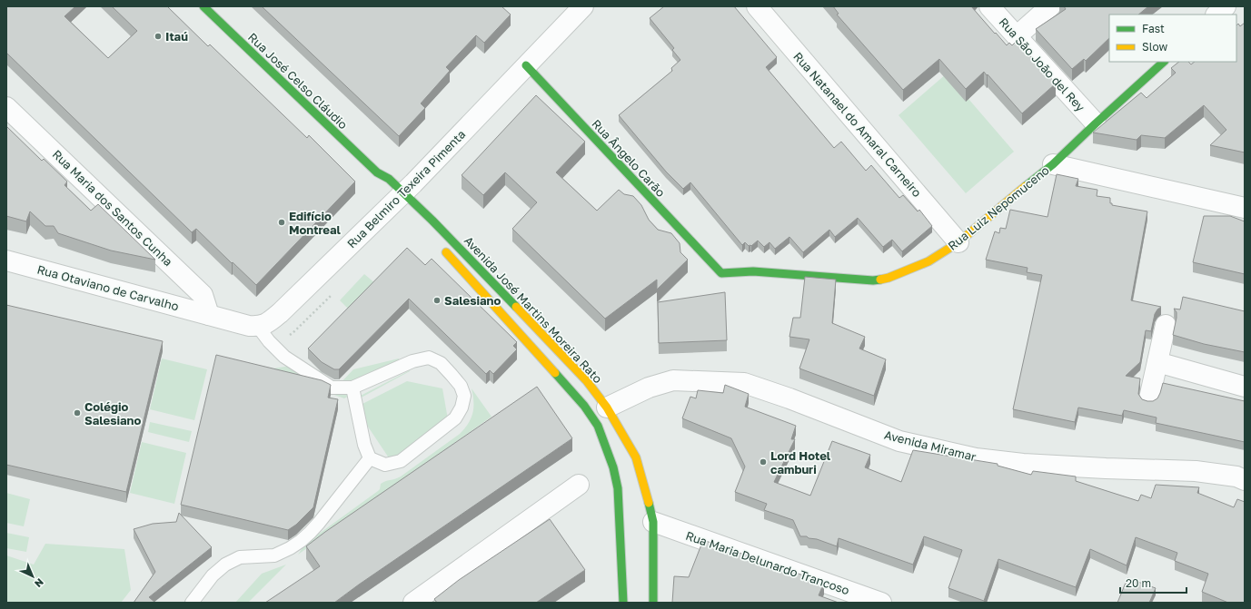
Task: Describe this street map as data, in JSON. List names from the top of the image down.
{
  "streets": {
    "street": [
      "Rua São João del Rey",
      "Rua José Celso Cláudio",
      "Rua Natanael do Amaral Carneiro",
      "Rua Ângelo Carão",
      "Rua Belmiro Texeira Pimenta",
      "Rua Maria dos Santos Cunha",
      "Rua Luiz Nepomuceno",
      "Rua Otaviano de Carvalho",
      "Avenida José Martins Moreira Rato",
      "Avenida Miramar",
      "Rua Maria Delunardo Trancoso"
    ]
  },
  "crossings": [
    ["Rua São João del Rey", "Rua Luiz Nepomuceno"],
    ["Rua José Celso Cláudio", "Rua Belmiro Texeira Pimenta"],
    ["Rua José Celso Cláudio", "Avenida José Martins Moreira Rato"],
    ["Rua Natanael do Amaral Carneiro", "Rua Luiz Nepomuceno"],
    ["Rua Ângelo Carão", "Rua Belmiro Texeira Pimenta"],
    ["Rua Ângelo Carão", "Rua Luiz Nepomuceno"],
    ["Rua Belmiro Texeira Pimenta", "Avenida José Martins Moreira Rato"],
    ["Rua Maria dos Santos Cunha", "Rua Otaviano de Carvalho"],
    ["Avenida José Martins Moreira Rato", "Avenida Miramar"],
    ["Avenida José Martins Moreira Rato", "Rua Maria Delunardo Trancoso"]
  ],
  "places": [
    "Itaú",
    "Edifício Montreal",
    "Salesiano",
    "Colégio Salesiano",
    "Lord Hotel camburi"
  ],
  "legend": ["Fast", "Slow"],
  "scale_bar": "20 m",
  "north": "bottom right"
}
